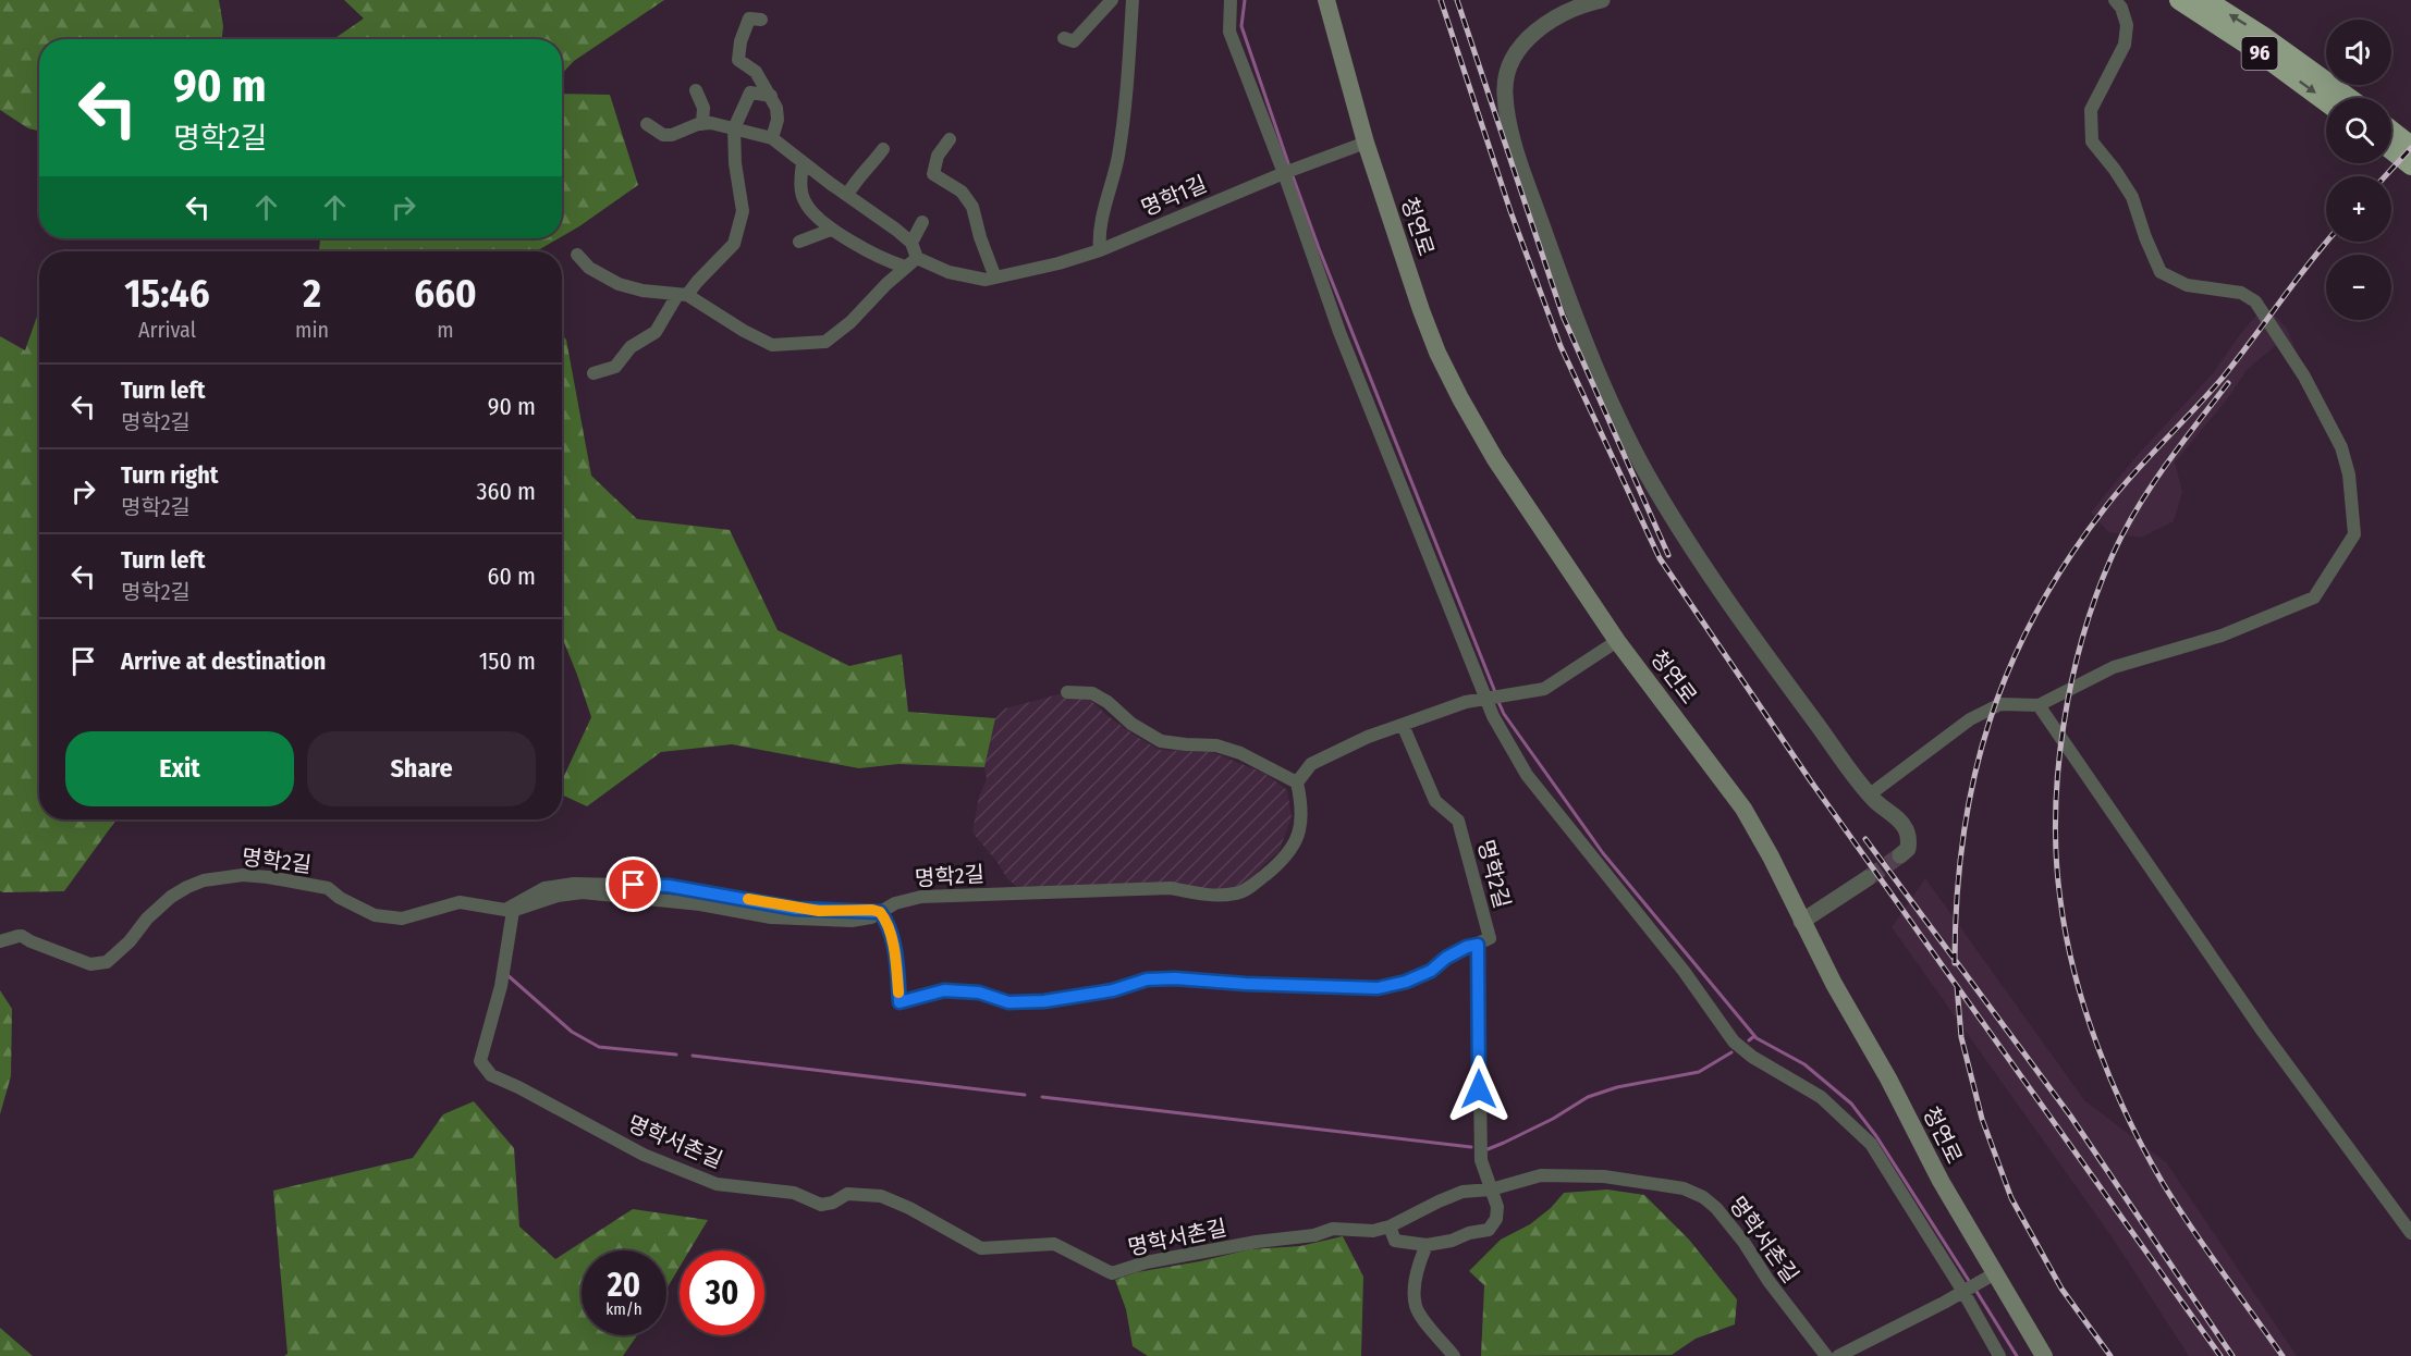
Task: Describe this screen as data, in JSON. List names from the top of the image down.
{
  "streets": {
    "highway": ["96"],
    "main road": ["청연로"],
    "street": ["명학1길", "명학2길", "명학서촌길"]
  },
  "crossings": [
    ["명학1길", "청연로"],
    ["명학2길", "명학서촌길"]
  ],
  "page": {
    "map_buttons": ["+", "−"],
    "turn": ["90 m", "명학2길"],
    "eta": [
      "15:46",
      "Arrival",
      "2",
      "min",
      "660",
      "m"
    ],
    "list": [
      {
        "name": "Turn left",
        "note": "명학2길",
        "value": "90 m"
      },
      {
        "name": "Turn right",
        "note": "명학2길",
        "value": "360 m"
      },
      {
        "name": "Turn left",
        "note": "명학2길",
        "value": "60 m"
      },
      {
        "name": "Arrive at destination",
        "value": "150 m"
      }
    ],
    "buttons": ["Exit", "Share"],
    "speed": "20 km/h",
    "limit": "30"
  }
}
